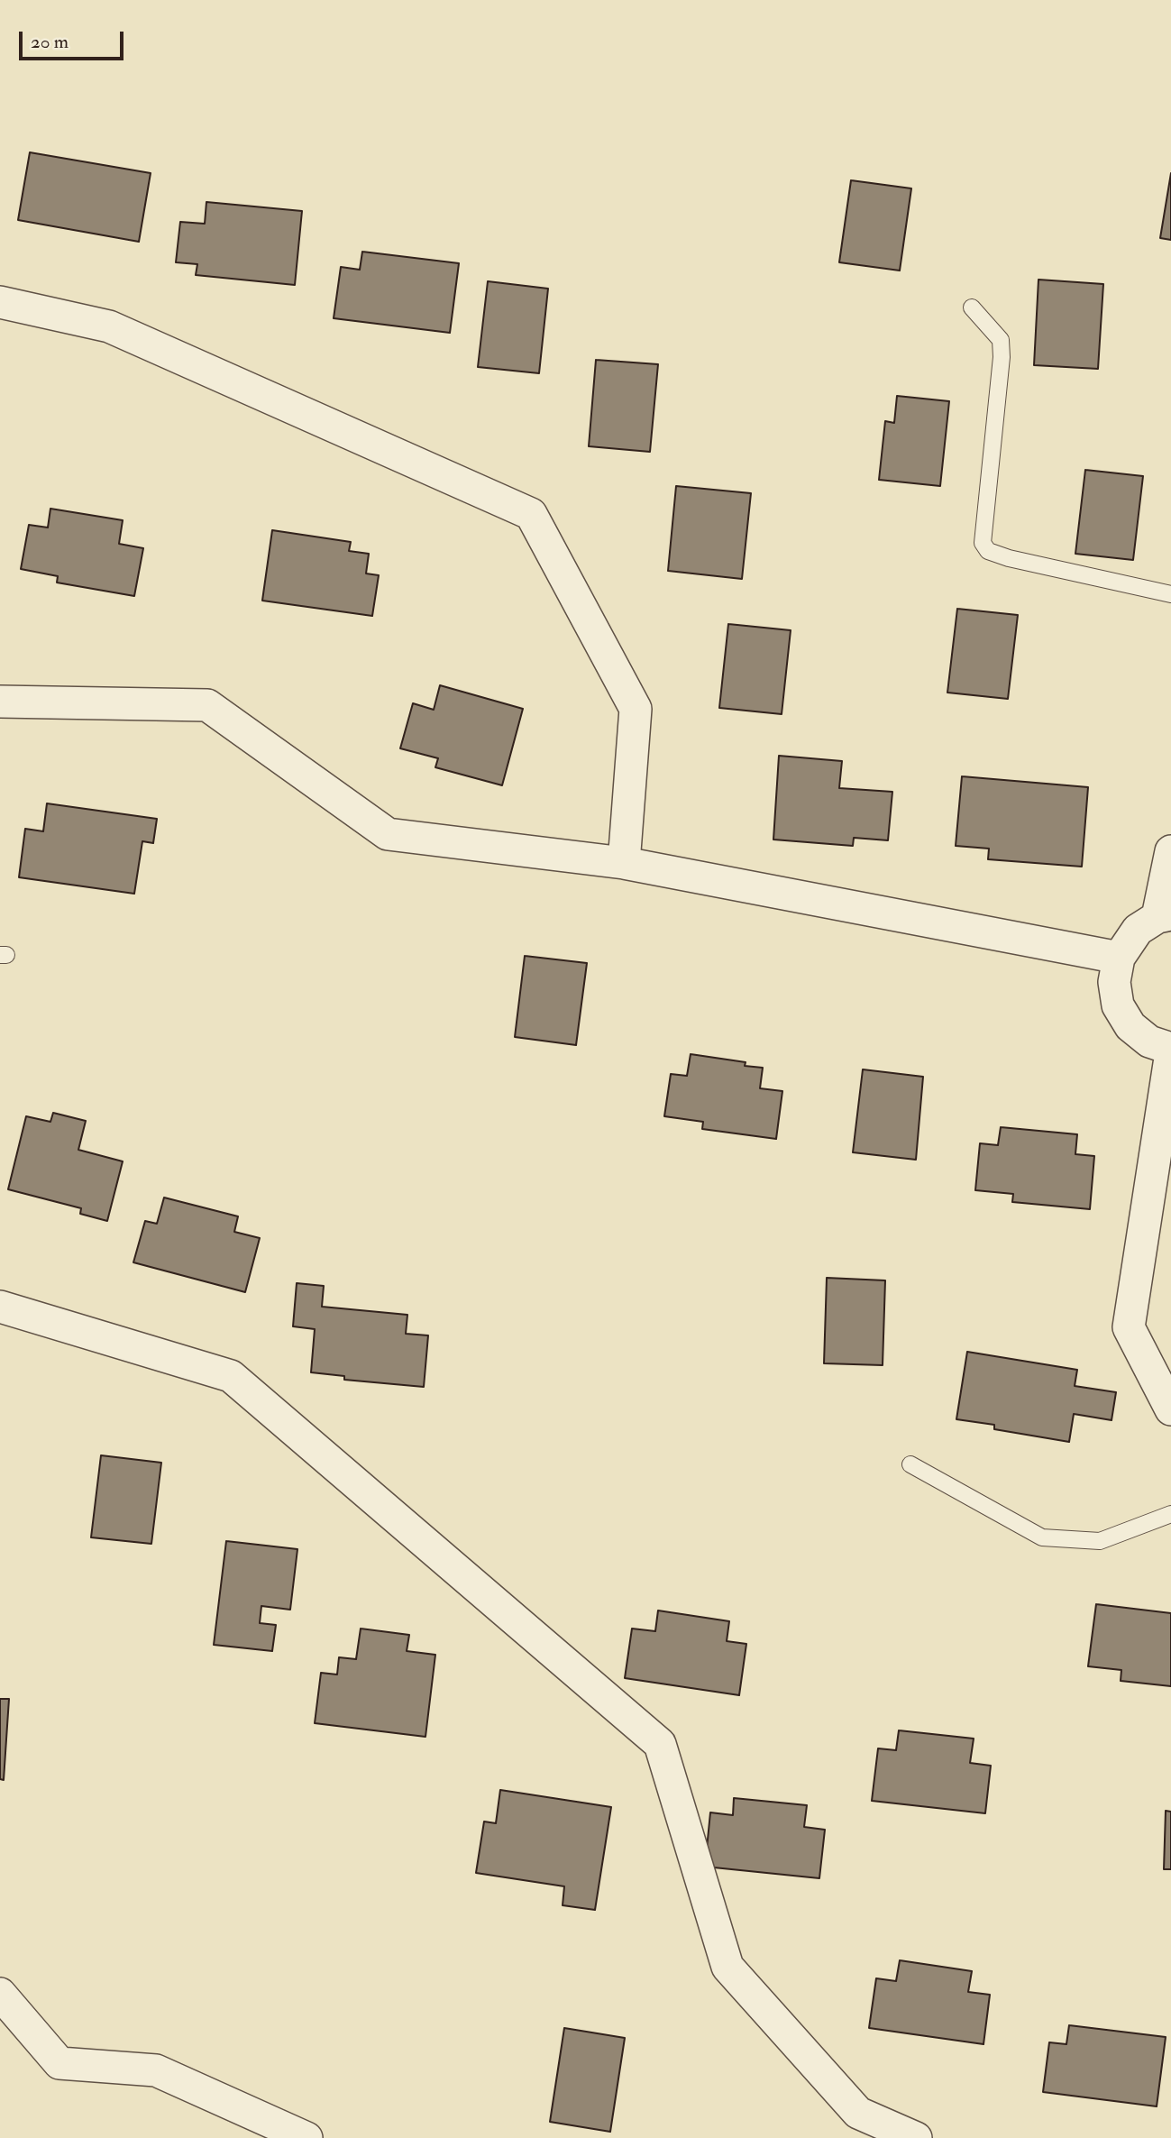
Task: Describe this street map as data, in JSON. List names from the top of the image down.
{
  "scale_bar": "20 m"
}
